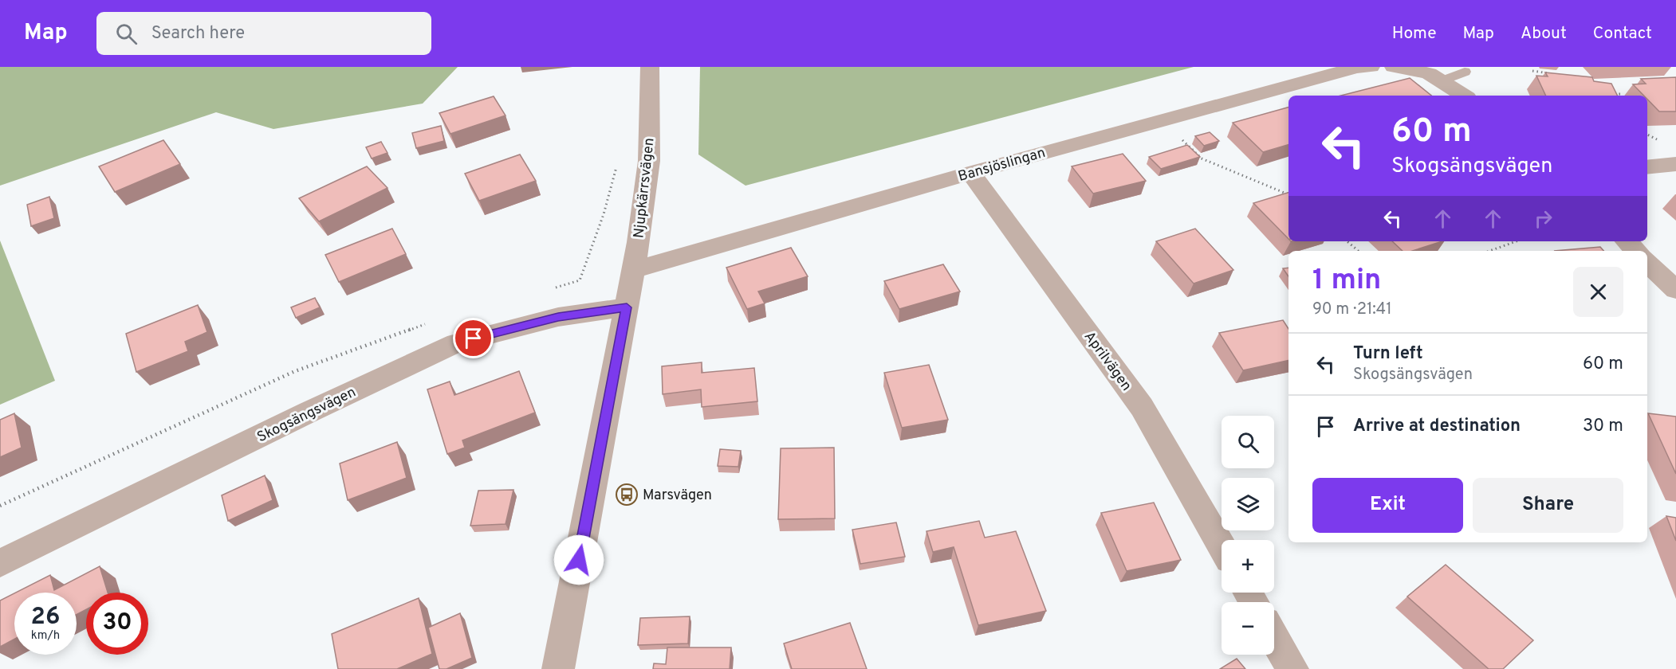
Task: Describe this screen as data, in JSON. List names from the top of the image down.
{
  "streets": {
    "street": [
      "Bansjöslingan",
      "Njupkärrsvägen",
      "Aprilvägen",
      "Skogsängsvägen"
    ]
  },
  "crossings": [
    ["Bansjöslingan", "Njupkärrsvägen"],
    ["Bansjöslingan", "Aprilvägen"],
    ["Njupkärrsvägen", "Skogsängsvägen"]
  ],
  "places": {
    "bus stop": ["Marsvägen"]
  },
  "page": {
    "header": "Map",
    "search": "Search here",
    "nav": [
      "Home",
      "Map",
      "About",
      "Contact"
    ],
    "turn": ["60 m", "Skogsängsvägen"],
    "heading": ["1 min", "90 m · 21:41"],
    "list": [
      {
        "name": "Turn left",
        "note": "Skogsängsvägen",
        "value": "60 m"
      },
      {
        "name": "Arrive at destination",
        "value": "30 m"
      }
    ],
    "map_buttons": ["+", "−"],
    "buttons": ["Exit", "Share"],
    "speed": "26 km/h",
    "limit": "30"
  }
}
